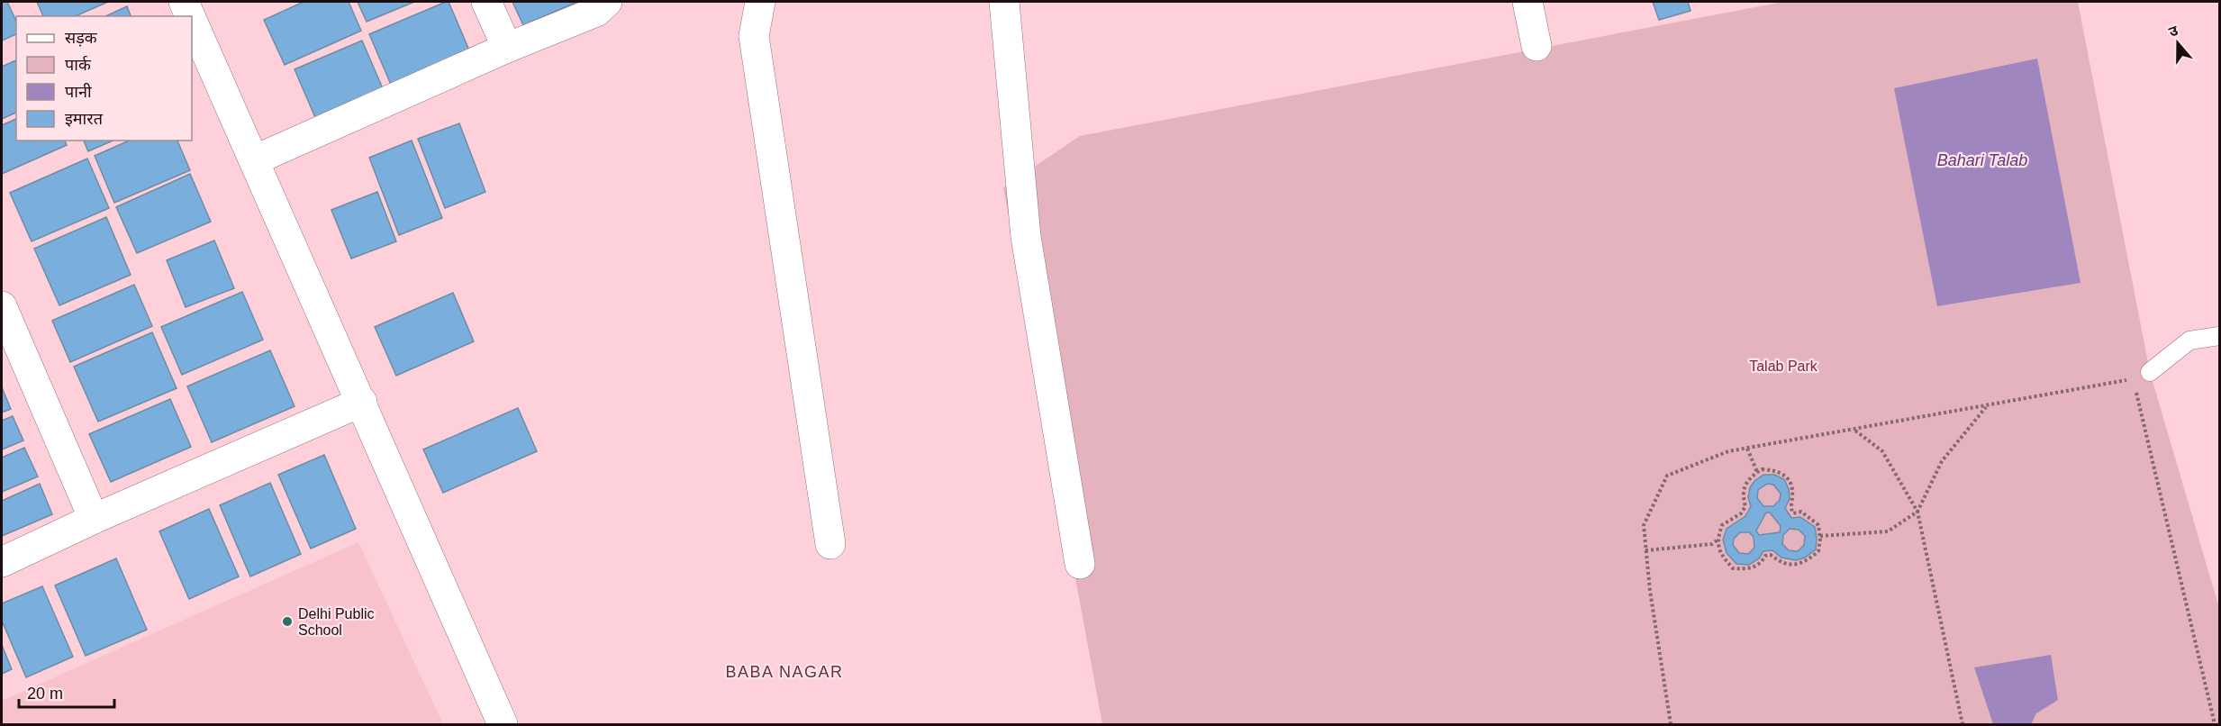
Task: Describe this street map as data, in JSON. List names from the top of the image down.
{
  "districts": ["BABA NAGAR"],
  "water": ["Bahari Talab"],
  "parks": ["Talab Park"],
  "places": ["Delhi Public School"],
  "legend": [
    "सड़क",
    "पार्क",
    "पानी",
    "इमारत"
  ],
  "scale_bar": "20 m",
  "north": "top"
}
